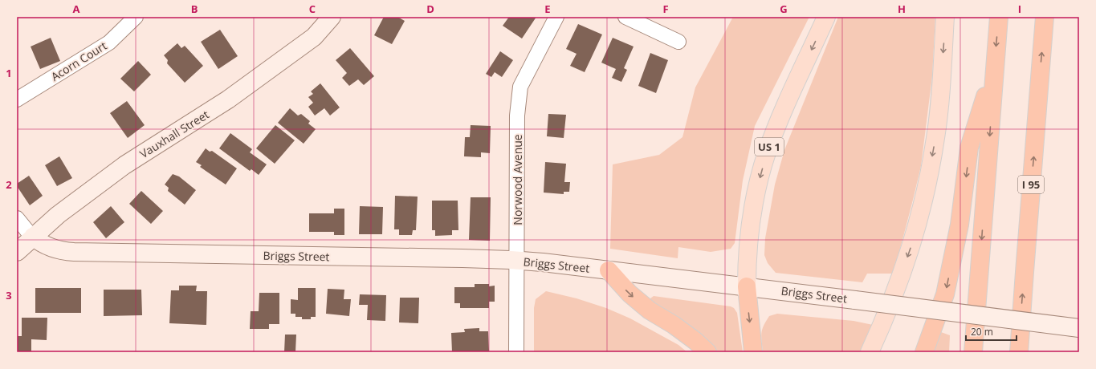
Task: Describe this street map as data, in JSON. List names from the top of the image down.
{
  "streets": {
    "highway": ["US 1", "I 95"],
    "street": [
      "Acorn Court",
      "Vauxhall Street",
      "Norwood Avenue",
      "Briggs Street"
    ]
  },
  "crossings": [
    ["Vauxhall Street", "Briggs Street"],
    ["US 1", "Briggs Street"],
    ["Norwood Avenue", "Briggs Street"]
  ],
  "scale_bar": "20 m",
  "grid": {
    "columns": [
      "A",
      "B",
      "C",
      "D",
      "E",
      "F",
      "G",
      "H",
      "I"
    ],
    "rows": ["1", "2", "3"]
  }
}
